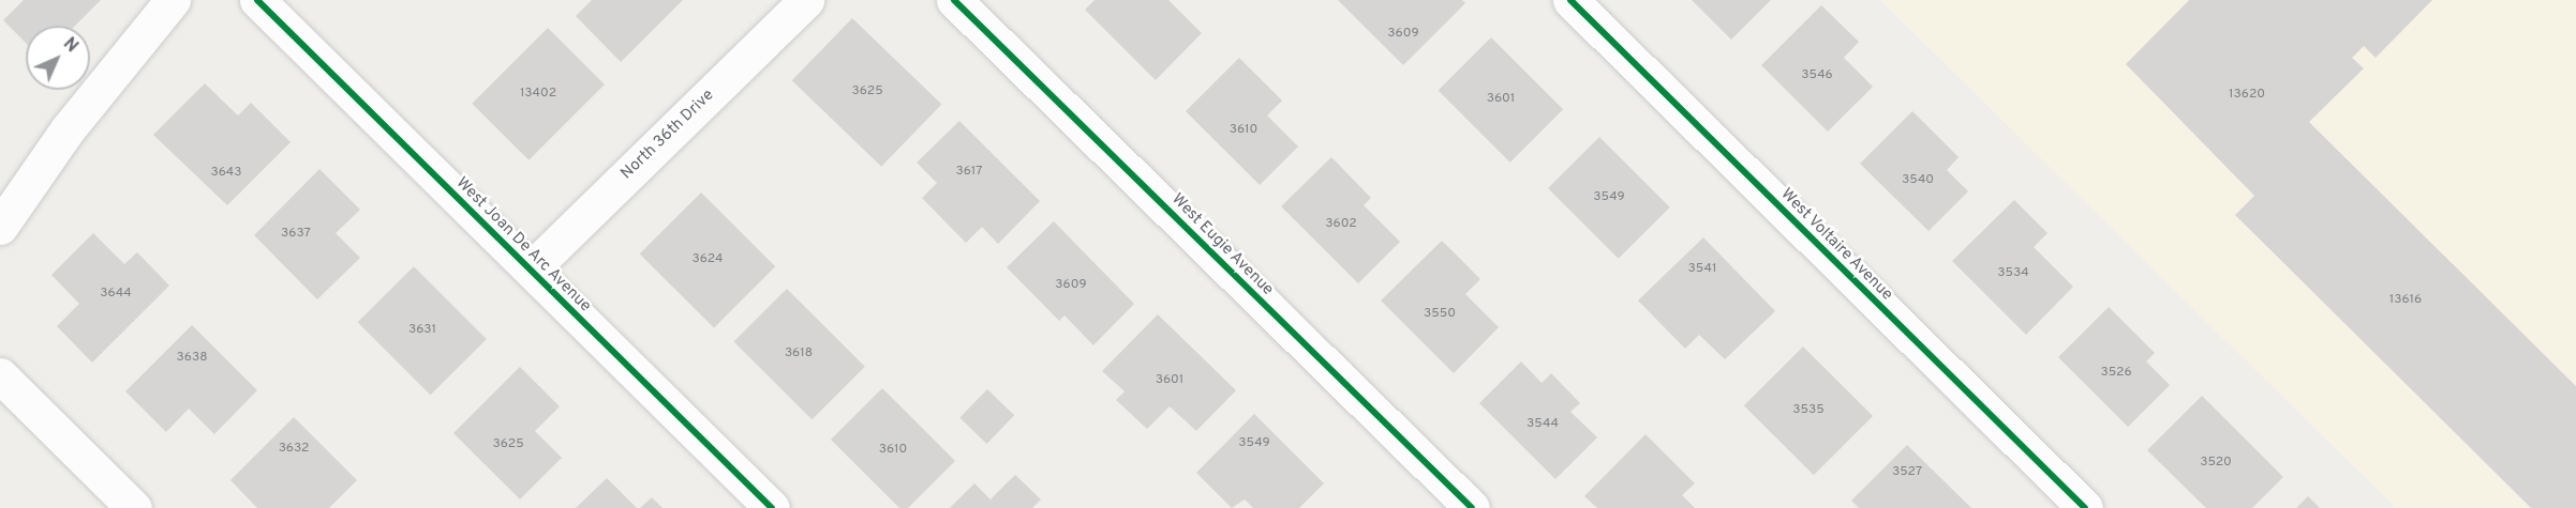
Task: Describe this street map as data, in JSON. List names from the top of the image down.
{
  "streets": {
    "street": [
      "North 36th Drive",
      "West Joan De Arc Avenue",
      "West Eugie Avenue",
      "West Voltaire Avenue"
    ]
  },
  "crossings": [
    ["North 36th Drive", "West Joan De Arc Avenue"]
  ],
  "house_numbers": [
    "3609",
    "3546",
    "3625",
    "13402",
    "13620",
    "3601",
    "3610",
    "3617",
    "3643",
    "3540",
    "3549",
    "3602",
    "3637",
    "3624",
    "3541",
    "3534",
    "3609",
    "3644",
    "13616",
    "3550",
    "3631",
    "3618",
    "3638",
    "3526",
    "3601",
    "3535",
    "3544",
    "3549",
    "3625",
    "3632",
    "3610",
    "3520",
    "3527"
  ],
  "north": "top right"
}
